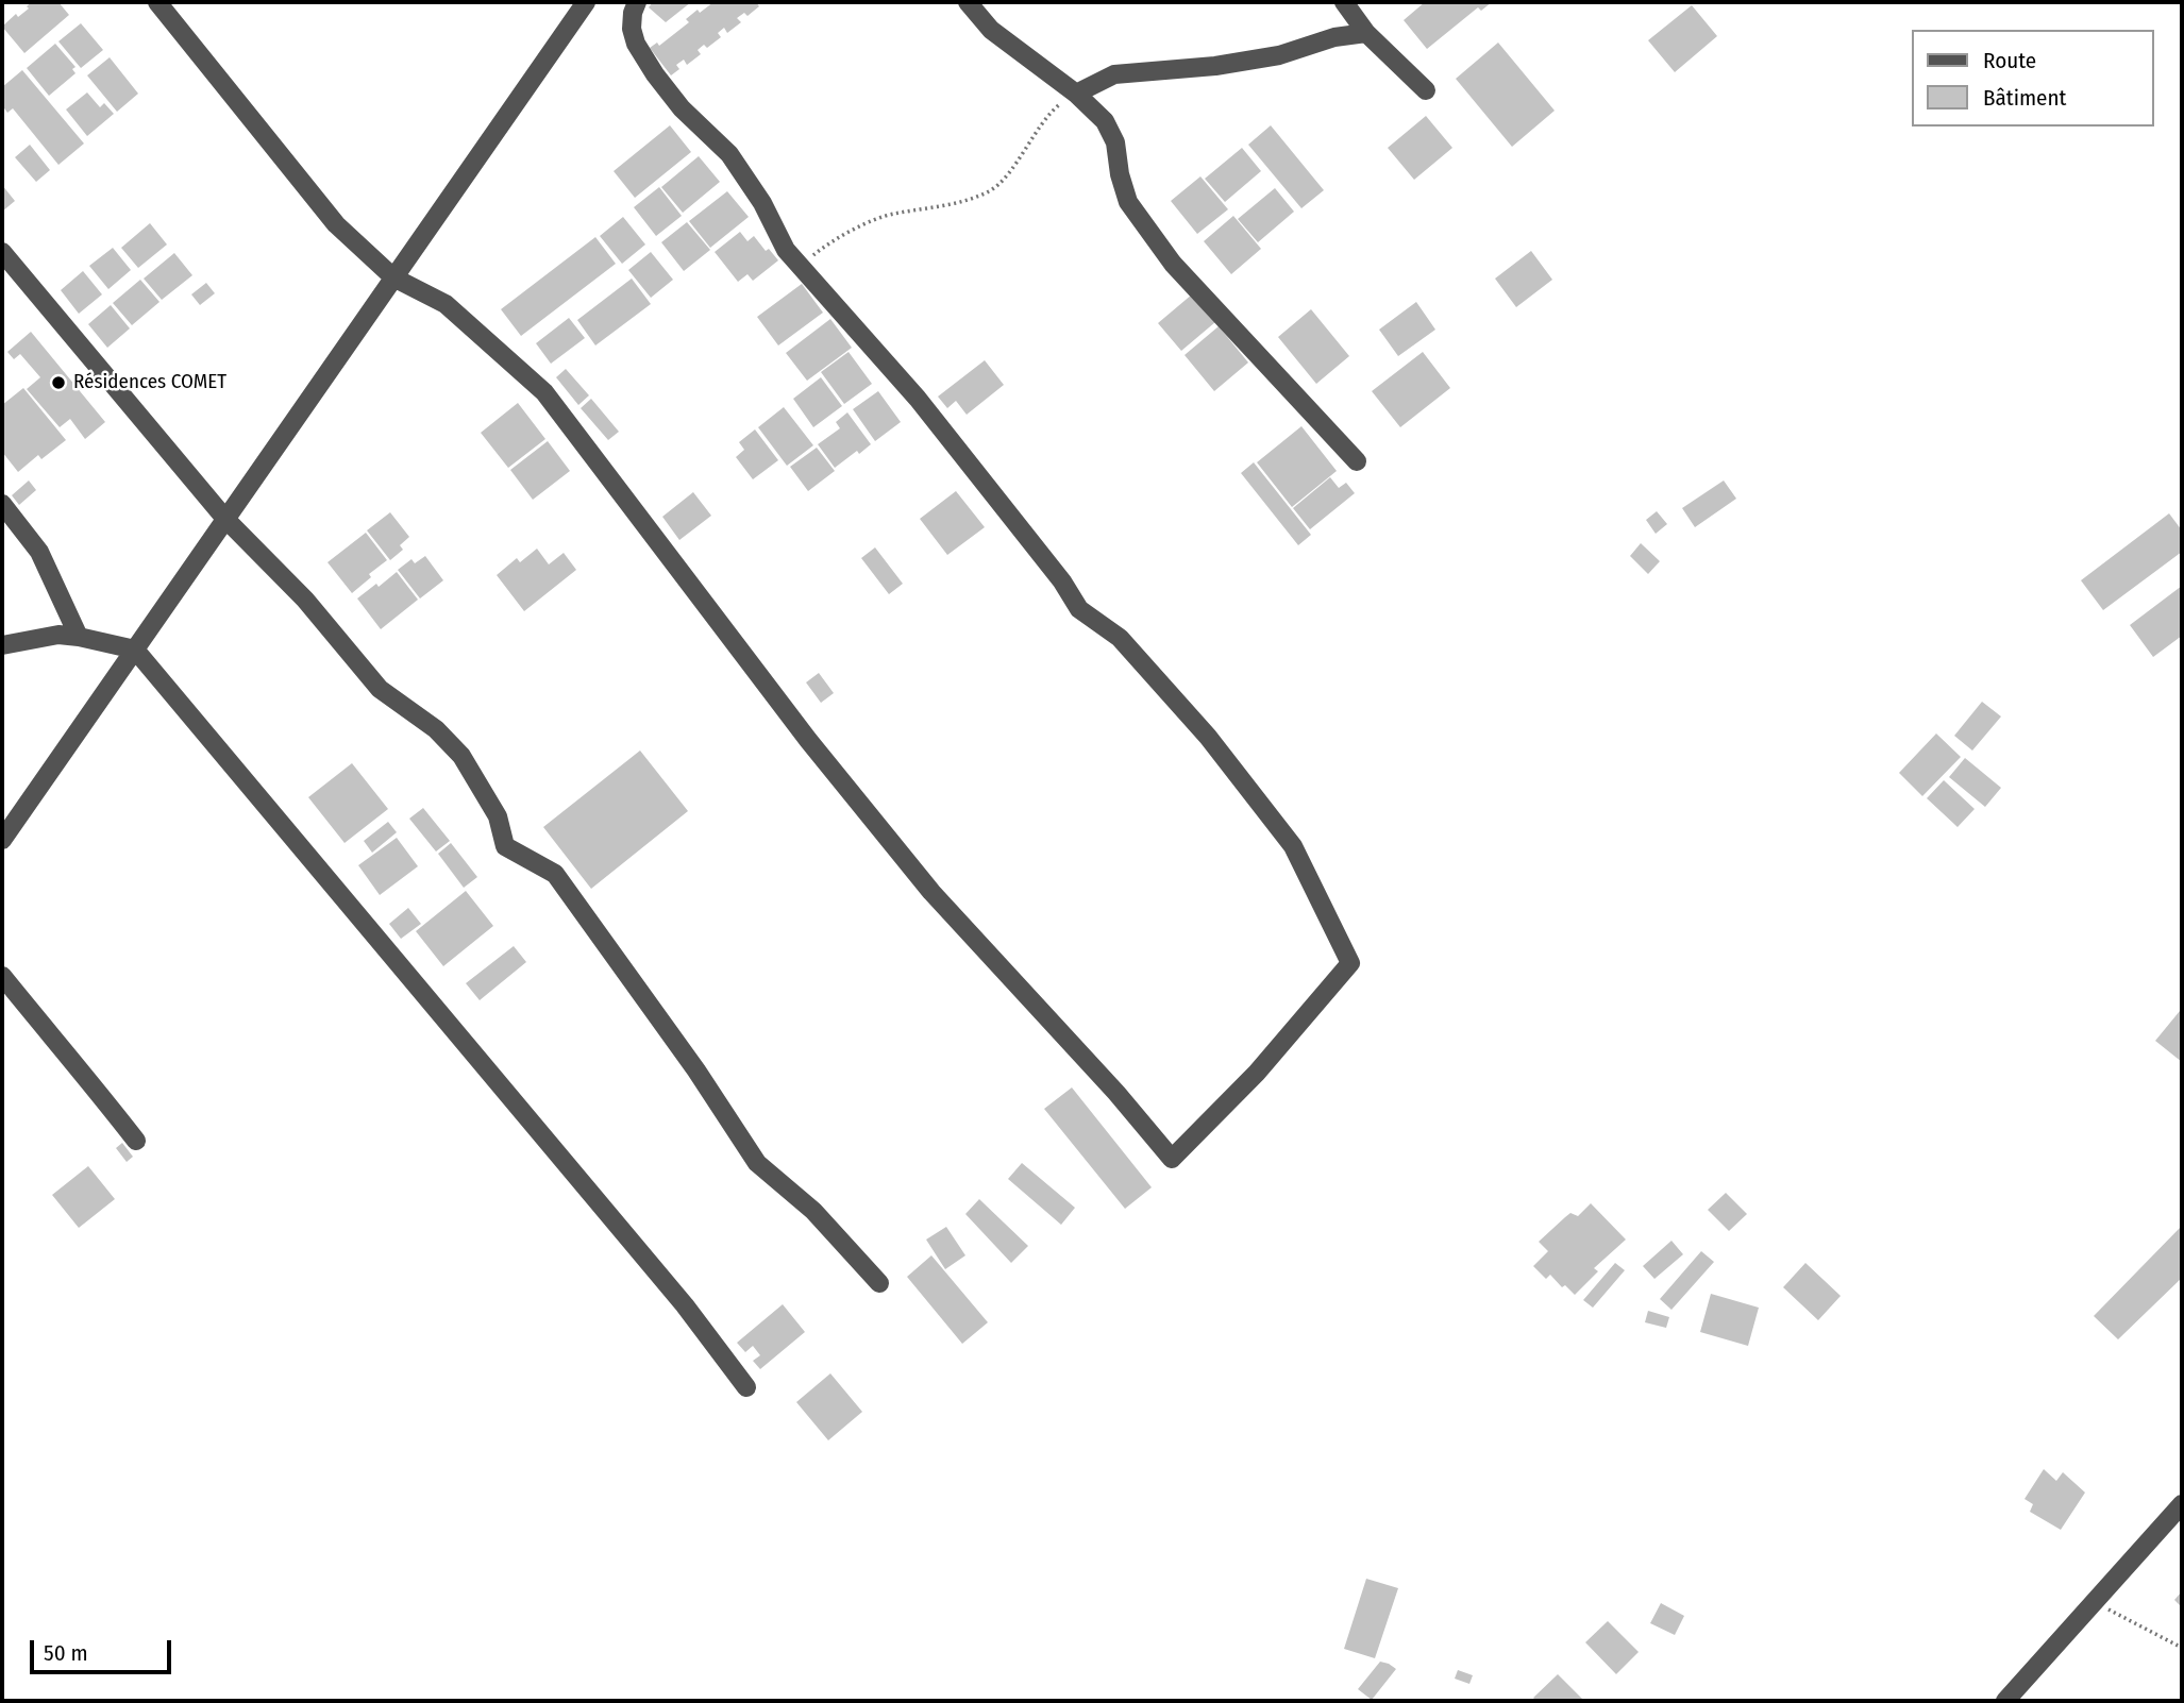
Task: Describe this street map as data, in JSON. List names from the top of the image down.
{
  "places": ["Résidences COMET"],
  "legend": ["Route", "Bâtiment"],
  "scale_bar": "50 m"
}
